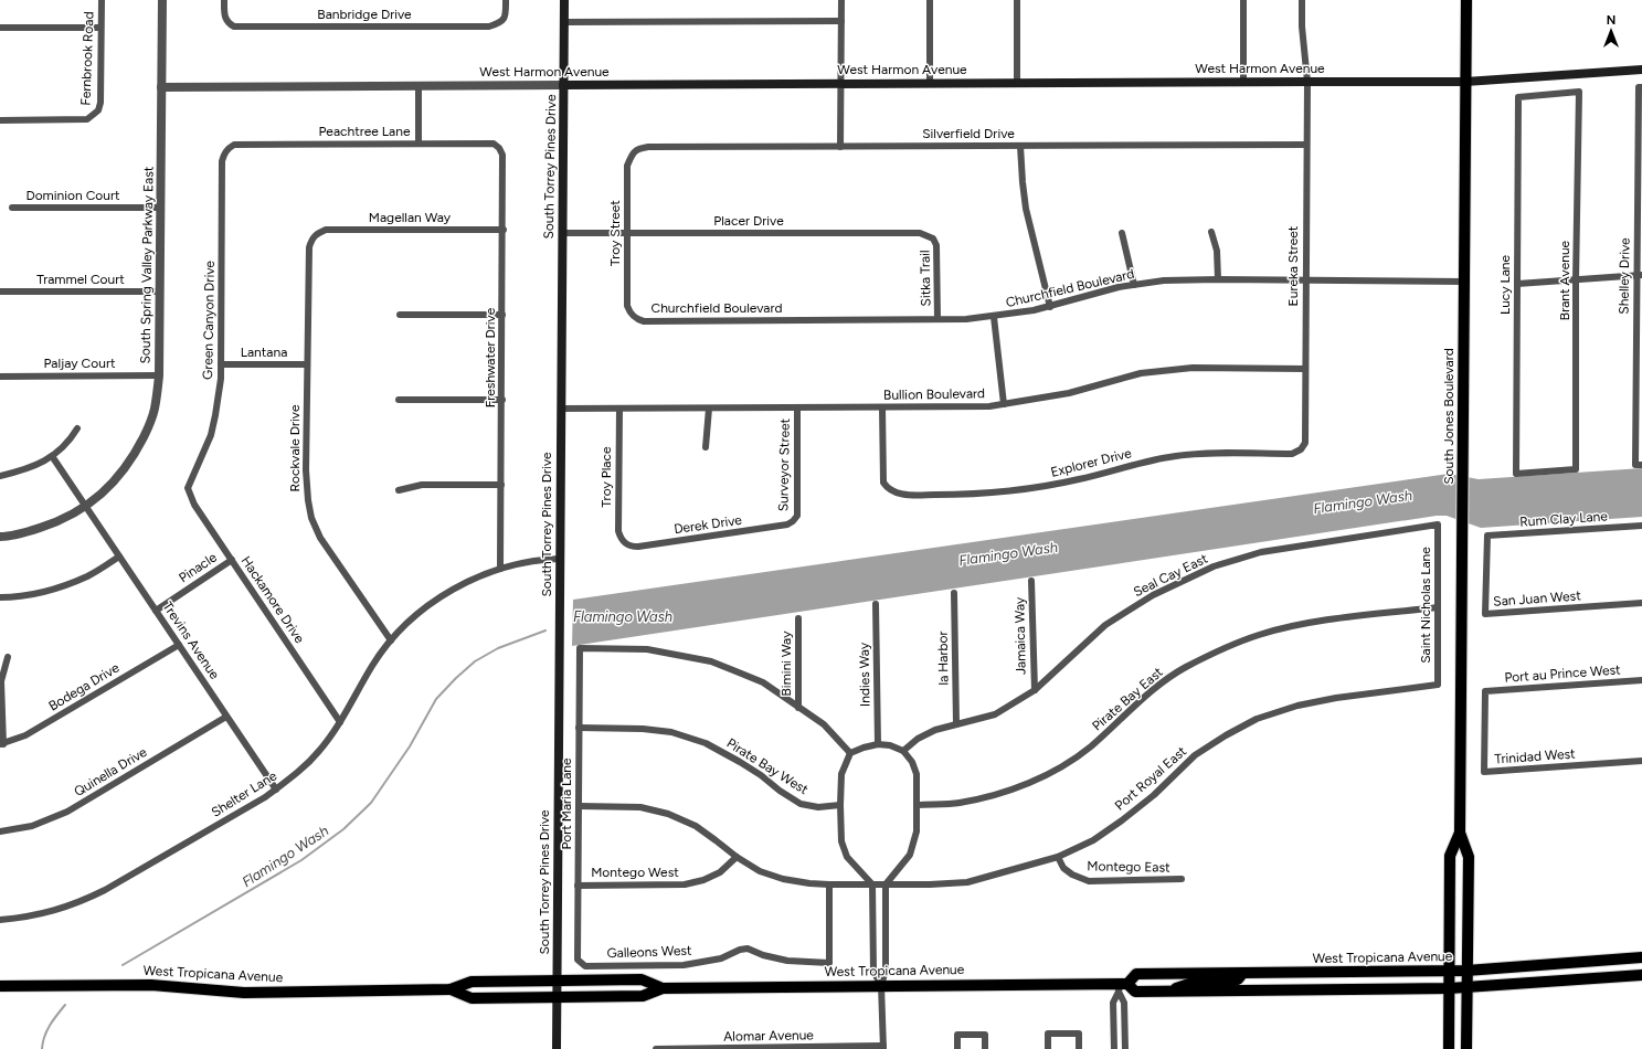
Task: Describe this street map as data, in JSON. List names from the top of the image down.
{
  "streets": {
    "main road": [
      "West Harmon Avenue",
      "South Torrey Pines Drive",
      "South Jones Boulevard",
      "West Tropicana Avenue"
    ],
    "street": [
      "Banbridge Drive",
      "Fernbrook Road",
      "Peachtree Lane",
      "Silverfield Drive",
      "Dominion Court",
      "Magellan Way",
      "Placer Drive",
      "Troy Street",
      "South Spring Valley Parkway East",
      "Eureka Street",
      "Shelley Drive",
      "Sitka Trail",
      "Trammel Court",
      "Brant Avenue",
      "Lucy Lane",
      "Churchfield Boulevard",
      "Green Canyon Drive",
      "Lantana",
      "Freshwater Drive",
      "Paljay Court",
      "Bullion Boulevard",
      "Rockvale Drive",
      "Explorer Drive",
      "Surveyor Street",
      "Troy Place",
      "Rum Clay Lane",
      "Derek Drive",
      "Pinacle",
      "Seal Cay East",
      "San Juan West",
      "Hackamore Drive",
      "Saint Nicholas Lane",
      "Jamaica Way",
      "Trevins Avenue",
      "la Harbor",
      "Bimini Way",
      "Port au Prince West",
      "Indies Way",
      "Bodega Drive",
      "Pirate Bay East",
      "Trinidad West",
      "Pirate Bay West",
      "Quinella Drive",
      "Port Royal East",
      "Shelter Lane",
      "Port Maria Lane",
      "Montego East",
      "Montego West",
      "Galleons West",
      "Alomar Avenue"
    ]
  },
  "crossings": [
    ["West Harmon Avenue", "South Torrey Pines Drive"],
    ["West Harmon Avenue", "South Spring Valley Parkway East"],
    ["West Harmon Avenue", "Eureka Street"],
    ["West Harmon Avenue", "South Jones Boulevard"],
    ["Peachtree Lane", "Green Canyon Drive"],
    ["Peachtree Lane", "Freshwater Drive"],
    ["Silverfield Drive", "Troy Street"],
    ["Silverfield Drive", "Eureka Street"],
    ["South Torrey Pines Drive", "Placer Drive"],
    ["South Torrey Pines Drive", "Bullion Boulevard"],
    ["South Torrey Pines Drive", "Shelter Lane"],
    ["South Torrey Pines Drive", "West Tropicana Avenue"],
    ["Dominion Court", "South Spring Valley Parkway East"],
    ["Magellan Way", "Freshwater Drive"],
    ["Magellan Way", "Rockvale Drive"],
    ["Placer Drive", "Troy Street"],
    ["Placer Drive", "Sitka Trail"],
    ["Troy Street", "Churchfield Boulevard"],
    ["South Spring Valley Parkway East", "Trammel Court"],
    ["South Spring Valley Parkway East", "Paljay Court"],
    ["South Spring Valley Parkway East", "Trevins Avenue"],
    ["Eureka Street", "Churchfield Boulevard"],
    ["Eureka Street", "Bullion Boulevard"],
    ["Eureka Street", "Explorer Drive"],
    ["Sitka Trail", "Churchfield Boulevard"],
    ["Brant Avenue", "Lucy Lane"],
    ["Churchfield Boulevard", "South Jones Boulevard"],
    ["Green Canyon Drive", "Lantana"],
    ["Green Canyon Drive", "Hackamore Drive"],
    ["Lantana", "Rockvale Drive"],
    ["Freshwater Drive", "Shelter Lane"],
    ["Bullion Boulevard", "Explorer Drive"],
    ["Bullion Boulevard", "Surveyor Street"],
    ["Bullion Boulevard", "Troy Place"],
    ["South Jones Boulevard", "West Tropicana Avenue"],
    ["Rockvale Drive", "Shelter Lane"],
    ["Surveyor Street", "Derek Drive"],
    ["Troy Place", "Derek Drive"],
    ["Rum Clay Lane", "San Juan West"],
    ["Pinacle", "Hackamore Drive"],
    ["Pinacle", "Trevins Avenue"],
    ["Seal Cay East", "Saint Nicholas Lane"],
    ["Seal Cay East", "Jamaica Way"],
    ["Seal Cay East", "la Harbor"],
    ["Hackamore Drive", "Shelter Lane"],
    ["Saint Nicholas Lane", "Pirate Bay East"],
    ["Saint Nicholas Lane", "Port Royal East"],
    ["Trevins Avenue", "Bodega Drive"],
    ["Trevins Avenue", "Quinella Drive"],
    ["Trevins Avenue", "Shelter Lane"],
    ["Bimini Way", "Port Maria Lane"],
    ["Port au Prince West", "Trinidad West"],
    ["Pirate Bay West", "Port Maria Lane"],
    ["Port Royal East", "Port Maria Lane"],
    ["Port Royal East", "Montego East"],
    ["Port Royal East", "Montego West"],
    ["Port Royal East", "Galleons West"],
    ["Port Maria Lane", "Montego West"],
    ["Port Maria Lane", "Galleons West"]
  ],
  "water": ["Flamingo Wash"],
  "north": "top"
}
